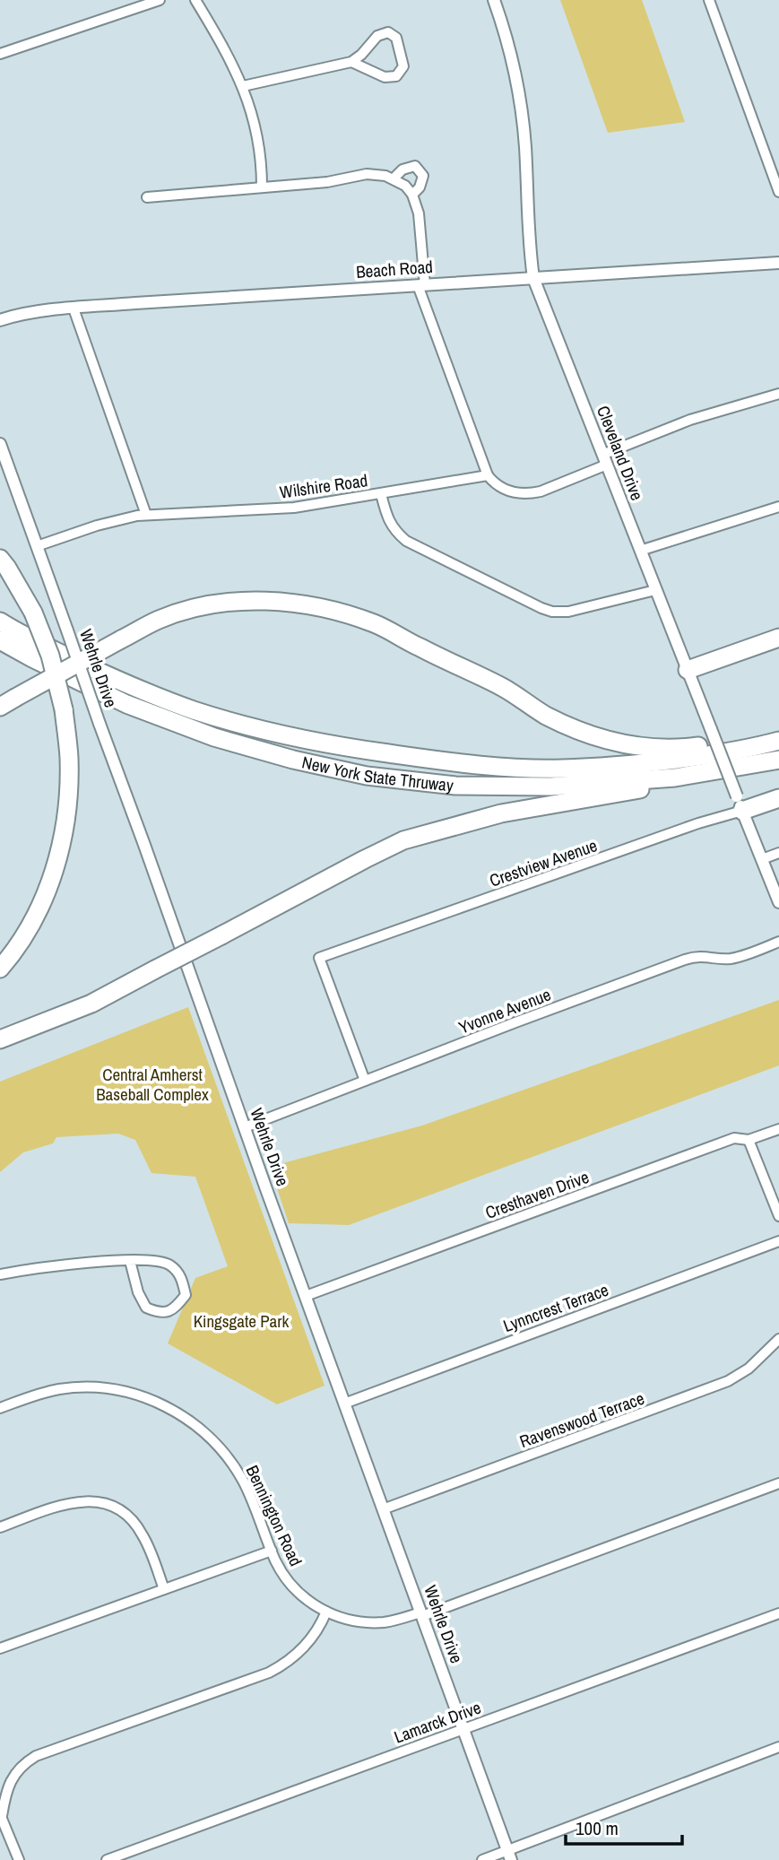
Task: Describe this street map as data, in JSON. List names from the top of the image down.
{
  "streets": {
    "highway": ["New York State Thruway"],
    "street": [
      "Beach Road",
      "Cleveland Drive",
      "Wilshire Road",
      "Wehrle Drive",
      "Crestview Avenue",
      "Yvonne Avenue",
      "Cresthaven Drive",
      "Lynncrest Terrace",
      "Ravenswood Terrace",
      "Bennington Road",
      "Lamarck Drive"
    ]
  },
  "crossings": [
    ["Beach Road", "Cleveland Drive"],
    ["Cleveland Drive", "Crestview Avenue"],
    ["Wilshire Road", "Wehrle Drive"],
    ["Wehrle Drive", "Yvonne Avenue"],
    ["Wehrle Drive", "Cresthaven Drive"],
    ["Wehrle Drive", "Lynncrest Terrace"],
    ["Wehrle Drive", "Ravenswood Terrace"],
    ["Wehrle Drive", "Bennington Road"],
    ["Wehrle Drive", "Lamarck Drive"],
    ["Crestview Avenue", "Yvonne Avenue"]
  ],
  "parks": ["Central Amherst Baseball Complex", "Kingsgate Park"],
  "scale_bar": "100 m"
}
